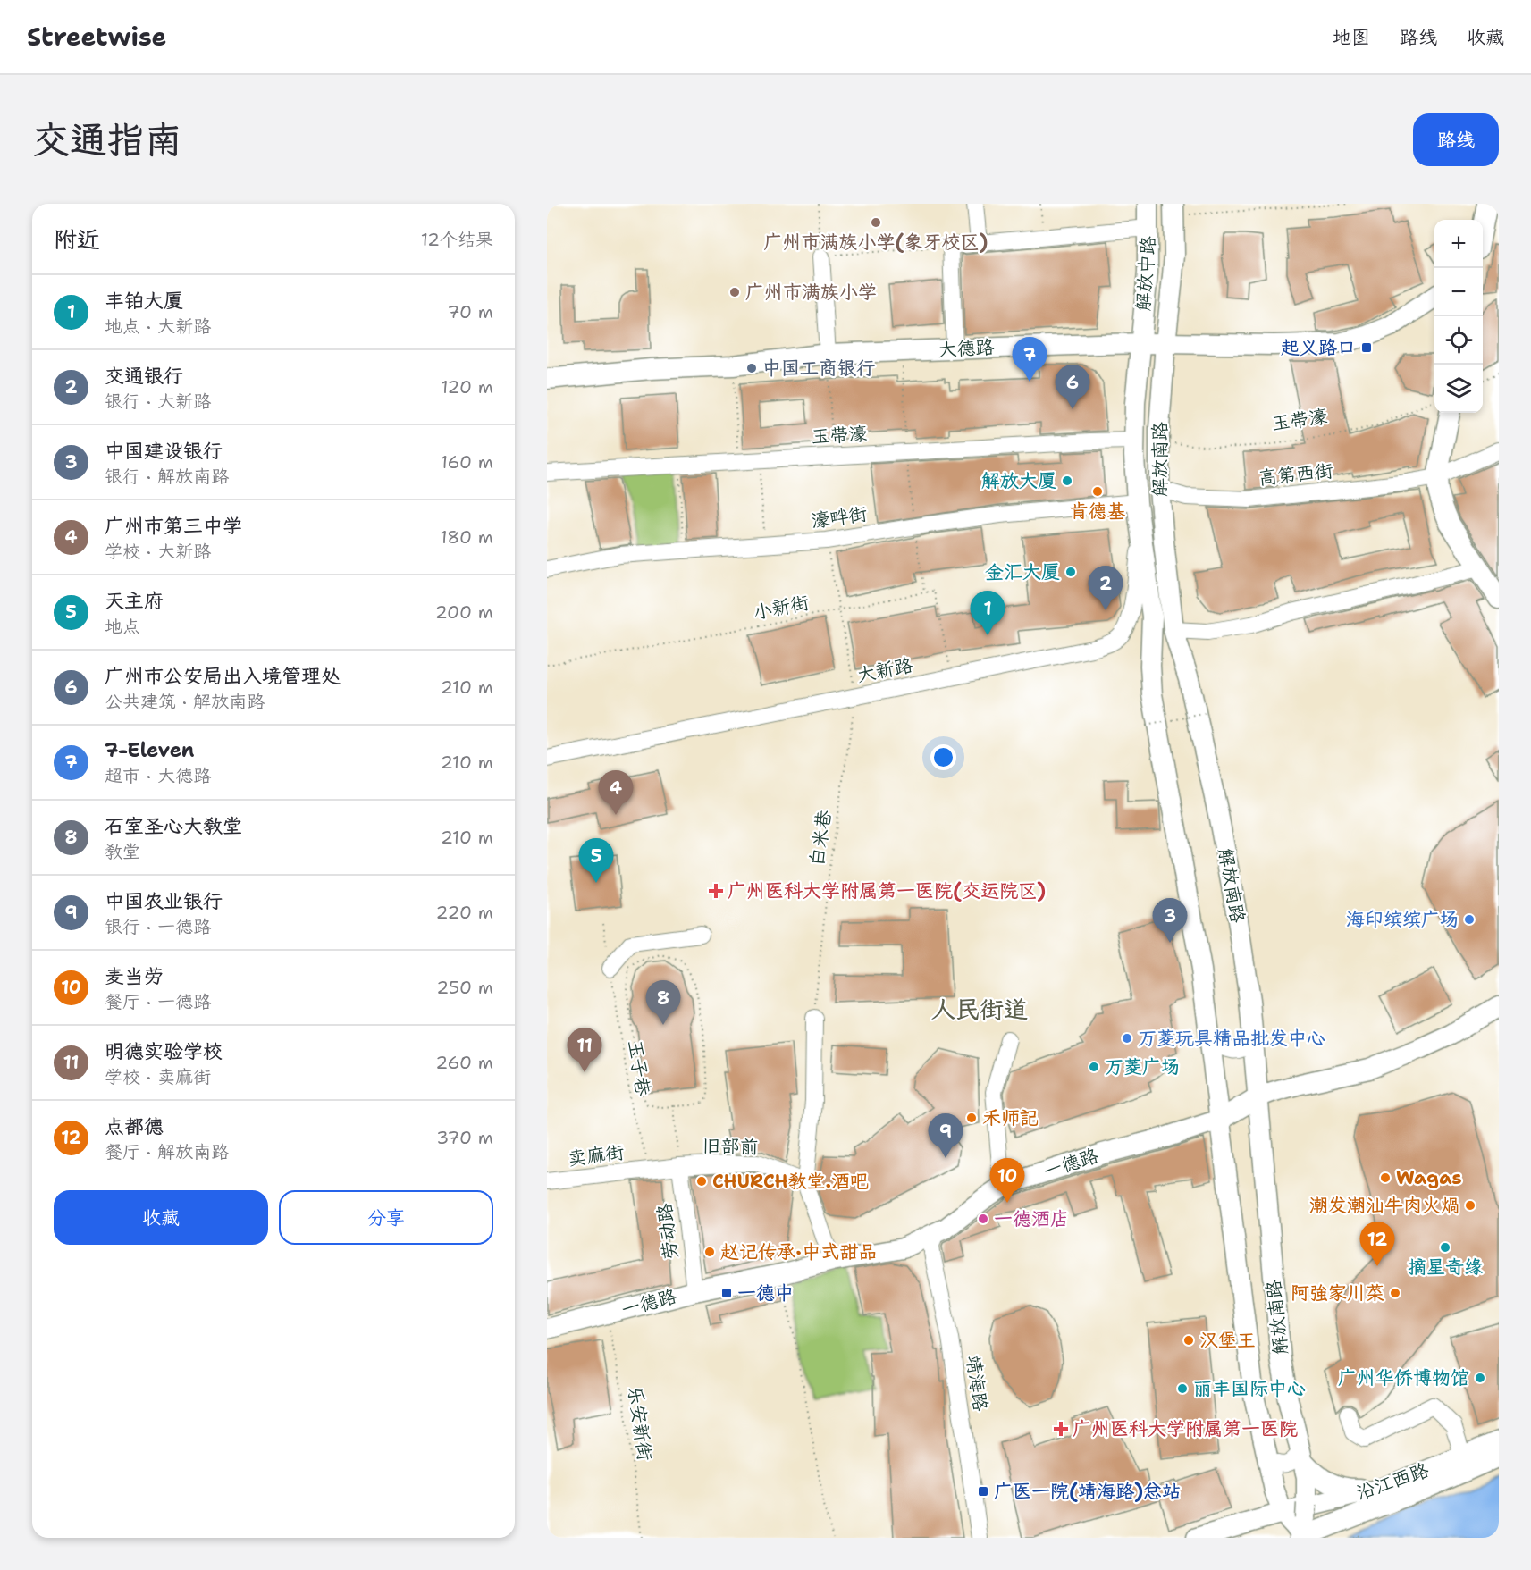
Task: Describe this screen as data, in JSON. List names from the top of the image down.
{
  "streets": {
    "main road": [
      "解放中路",
      "大德路",
      "解放南路",
      "一德路",
      "沿江西路"
    ],
    "street": [
      "玉带濠",
      "高第西街",
      "濠畔街",
      "大新路",
      "旧部前",
      "卖麻街",
      "劳动路",
      "靖海路"
    ],
    "path": [
      "小新街",
      "白米巷",
      "玉子巷",
      "乐安新街"
    ]
  },
  "crossings": [
    ["解放中路", "大德路"],
    ["解放中路", "解放南路"],
    ["大德路", "解放南路"],
    ["玉带濠", "解放南路"],
    ["解放南路", "高第西街"],
    ["解放南路", "濠畔街"],
    ["解放南路", "大新路"],
    ["解放南路", "一德路"],
    ["解放南路", "沿江西路"],
    ["大新路", "白米巷"],
    ["玉子巷", "旧部前"],
    ["玉子巷", "卖麻街"],
    ["旧部前", "卖麻街"],
    ["旧部前", "劳动路"],
    ["一德路", "劳动路"],
    ["一德路", "靖海路"],
    ["一德路", "乐安新街"]
  ],
  "districts": ["人民街道"],
  "places": {
    "other": [
      "广州市满族小学(象牙校区)",
      "广州市满族小学",
      "中国工商银行",
      "解放大厦",
      "肯德基",
      "金汇大厦",
      "海印缤缤广场",
      "万菱玩具精品批发中心",
      "万菱广场",
      "禾师記",
      "Wagas",
      "CHURCH教堂.酒吧",
      "潮发潮汕牛肉火煱",
      "一德酒店",
      "摘星奇缘",
      "赵记传承·中式甜品",
      "阿強家川菜",
      "汉堡王",
      "广州华侨博物馆",
      "丽丰国际中心"
    ],
    "transit": ["起义路口", "一德中", "广医一院(靖海路)总站"],
    "health": ["广州医科大学附属第一医院(交运院区)", "广州医科大学附属第一医院"]
  },
  "page": {
    "header": "Streetwise",
    "nav": ["地图", "路线", "收藏"],
    "buttons": [
      "路线",
      ["收藏", "分享"]
    ],
    "title": "交通指南",
    "heading": ["附近", "12个结果"],
    "map_buttons": ["+", "−"],
    "list": [
      {
        "mark": "1",
        "name": "丰铂大厦",
        "note": "地点 · 大新路",
        "value": "70 m"
      },
      {
        "mark": "2",
        "name": "交通银行",
        "note": "银行 · 大新路",
        "value": "120 m"
      },
      {
        "mark": "3",
        "name": "中国建设银行",
        "note": "银行 · 解放南路",
        "value": "160 m"
      },
      {
        "mark": "4",
        "name": "广州市第三中学",
        "note": "学校 · 大新路",
        "value": "180 m"
      },
      {
        "mark": "5",
        "name": "天主府",
        "note": "地点",
        "value": "200 m"
      },
      {
        "mark": "6",
        "name": "广州市公安局出入境管理处",
        "note": "公共建筑 · 解放南路",
        "value": "210 m"
      },
      {
        "mark": "7",
        "name": "7-Eleven",
        "note": "超市 · 大德路",
        "value": "210 m"
      },
      {
        "mark": "8",
        "name": "石室圣心大教堂",
        "note": "教堂",
        "value": "210 m"
      },
      {
        "mark": "9",
        "name": "中国农业银行",
        "note": "银行 · 一德路",
        "value": "220 m"
      },
      {
        "mark": "10",
        "name": "麦当劳",
        "note": "餐厅 · 一德路",
        "value": "250 m"
      },
      {
        "mark": "11",
        "name": "明德实验学校",
        "note": "学校 · 卖麻街",
        "value": "260 m"
      },
      {
        "mark": "12",
        "name": "点都德",
        "note": "餐厅 · 解放南路",
        "value": "370 m"
      }
    ],
    "pins": [
      "7",
      "6",
      "2",
      "1",
      "4",
      "5",
      "3",
      "8",
      "11",
      "9",
      "10",
      "12"
    ]
  }
}
